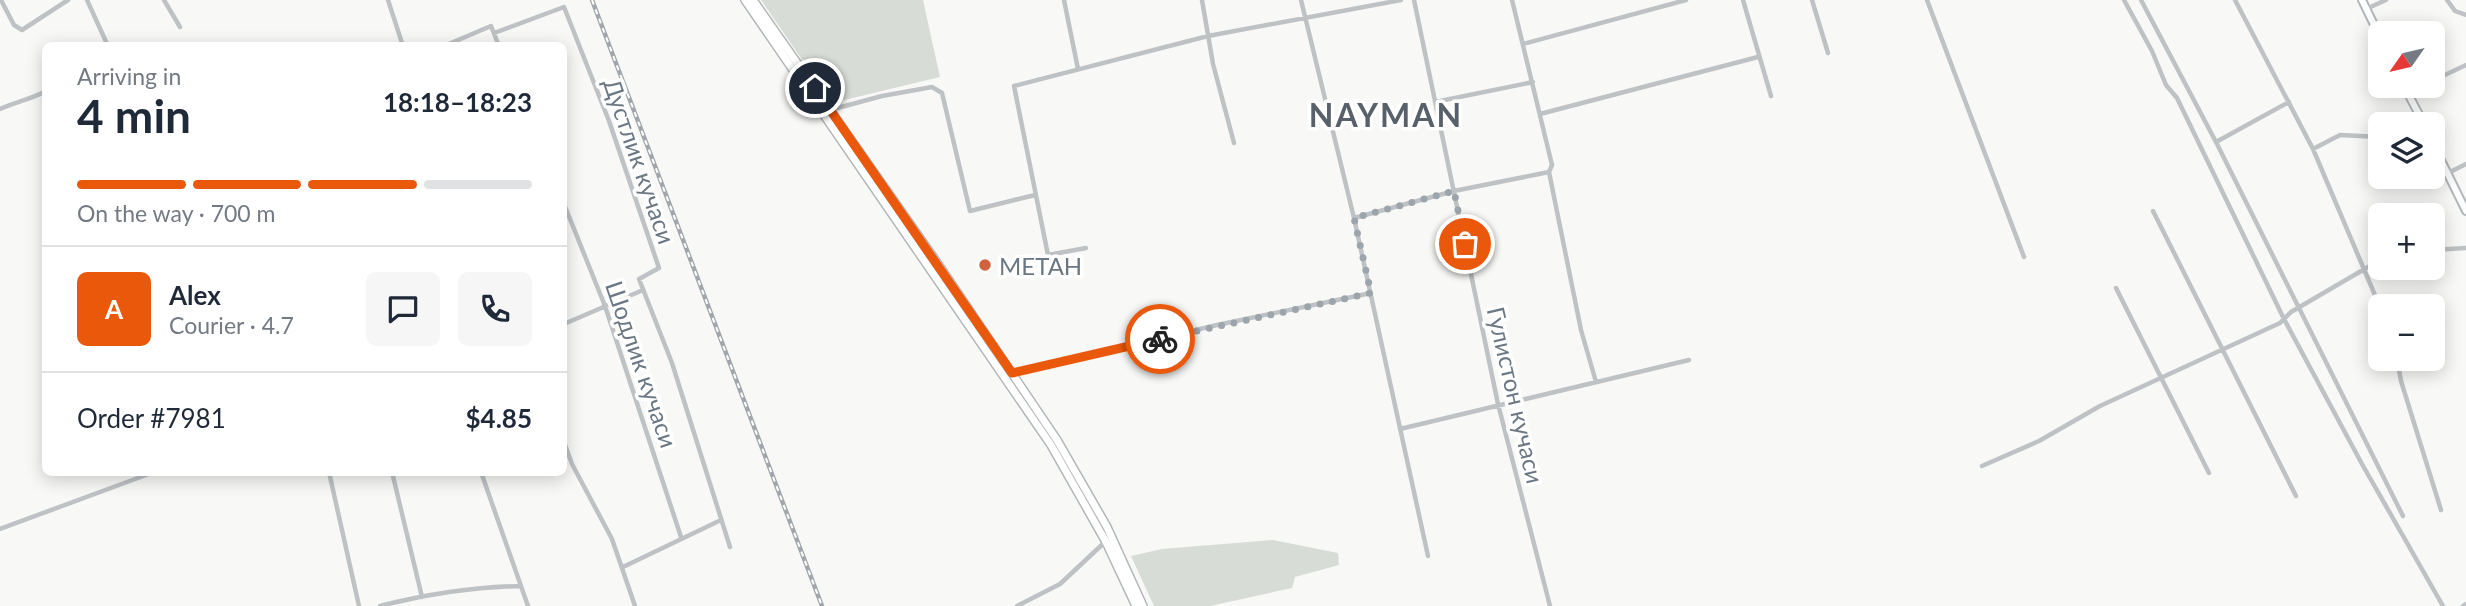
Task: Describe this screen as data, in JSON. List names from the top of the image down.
{
  "streets": {
    "street": ["Дустлик кучаси", "Шодлик кучаси", "Гулистон кучаси"]
  },
  "districts": ["NAYMAN"],
  "places": ["МЕТАН"],
  "north": "bottom left",
  "page": {
    "map_buttons": ["+", "−"],
    "heading": ["4 min", "Arriving in", "18:18–18:23"],
    "panel": [
      "Alex",
      "Courier · 4.7",
      "Order #7981",
      "$4.85"
    ],
    "bar": "On the way · 700 m",
    "round": "A"
  }
}
